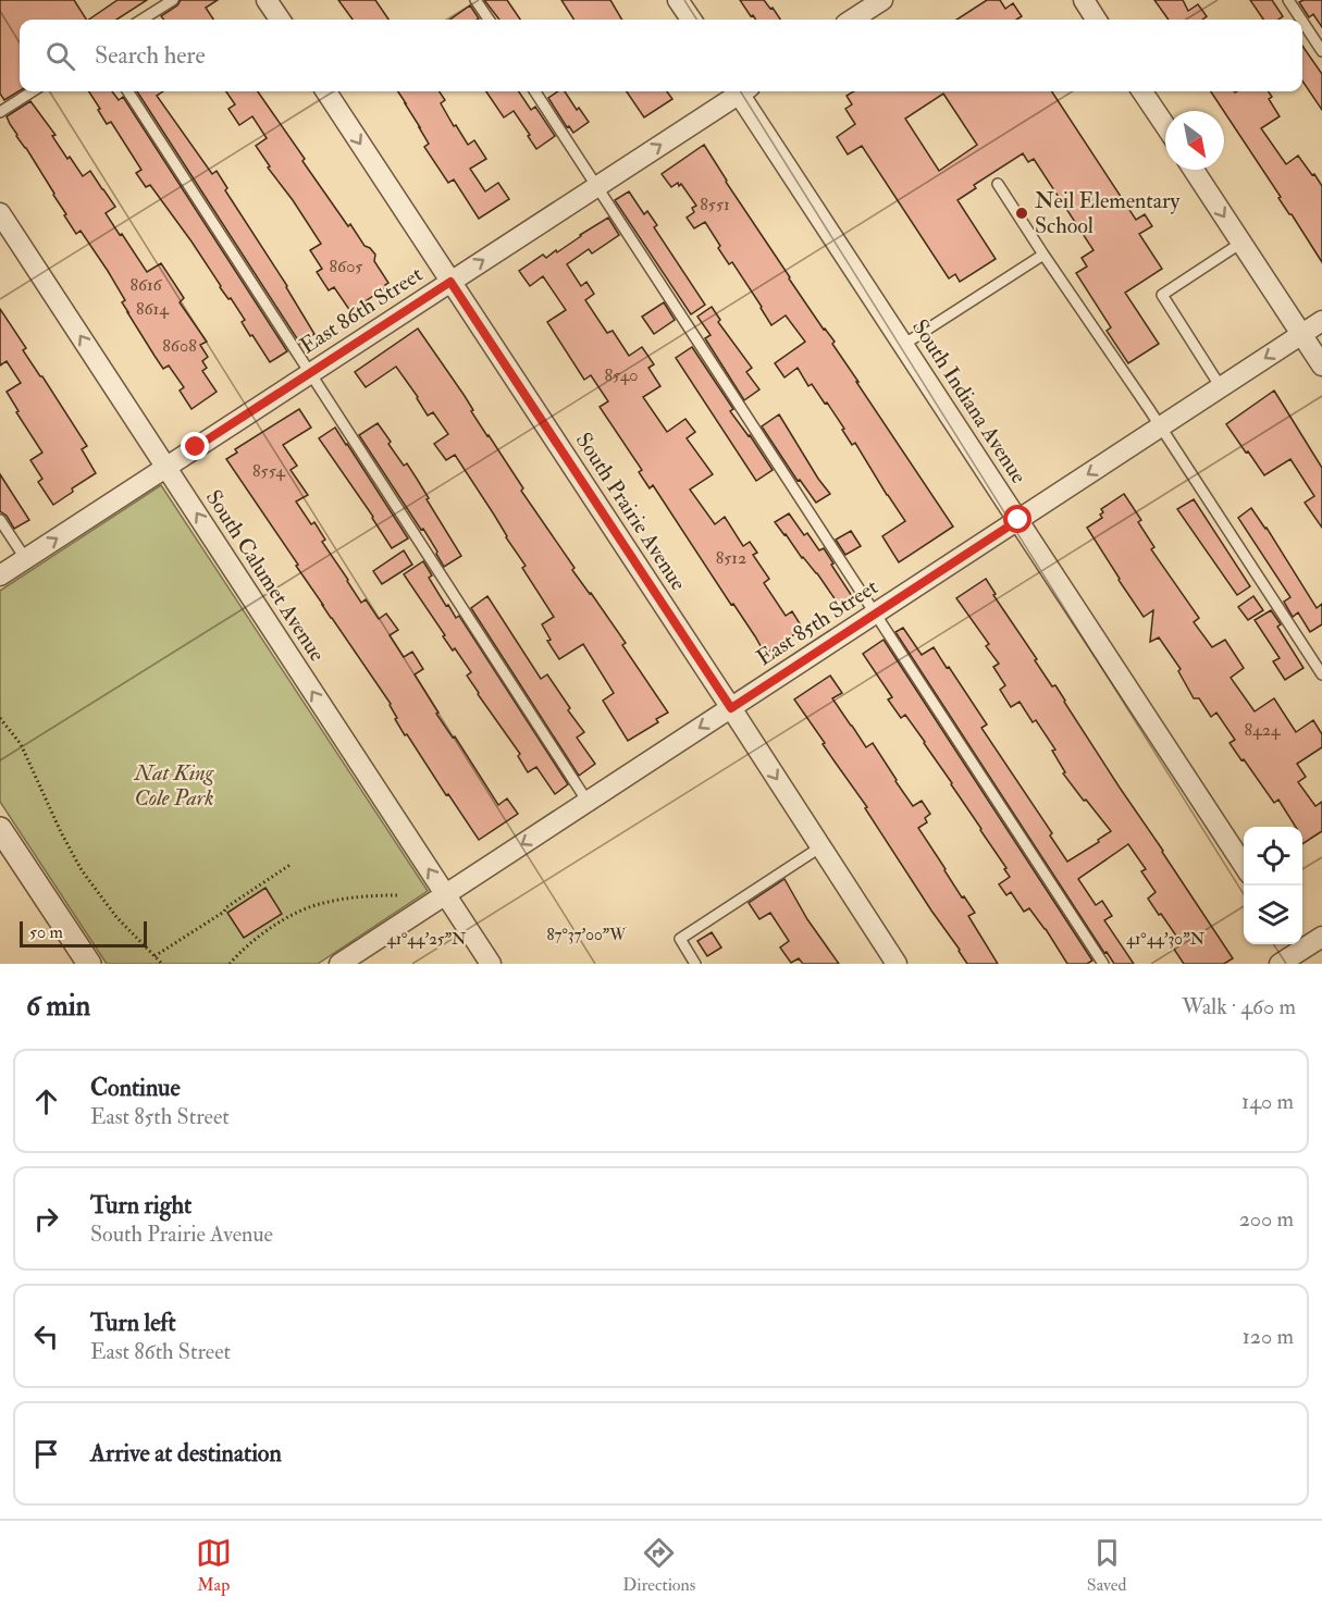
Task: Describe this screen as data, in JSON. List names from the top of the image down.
{
  "streets": {
    "street": [
      "East 86th Street",
      "South Indiana Avenue",
      "South Prairie Avenue",
      "South Calumet Avenue",
      "East 85th Street"
    ]
  },
  "crossings": [
    ["East 86th Street", "South Prairie Avenue"],
    ["East 86th Street", "South Calumet Avenue"],
    ["South Indiana Avenue", "East 85th Street"],
    ["South Prairie Avenue", "East 85th Street"],
    ["South Calumet Avenue", "East 85th Street"]
  ],
  "one_way": [
    "East 86th Street",
    "South Prairie Avenue",
    "South Calumet Avenue",
    "East 85th Street"
  ],
  "parks": ["Nat King Cole Park"],
  "places": ["Neil Elementary School"],
  "house_numbers": [
    "8551",
    "8605",
    "8616",
    "8614",
    "8608",
    "8540",
    "8554",
    "8512",
    "8424"
  ],
  "scale_bar": "50 m",
  "north": "bottom right",
  "page": {
    "search": "Search here",
    "scale": "50 m",
    "heading": ["6 min", "Walk · 460 m"],
    "list": [
      ["Continue", "East 85th Street", "140 m"],
      ["Turn right", "South Prairie Avenue", "200 m"],
      ["Turn left", "East 86th Street", "120 m"],
      "Arrive at destination"
    ],
    "nav": ["Map", "Directions", "Saved"]
  },
  "coordinates": ["87°37'00\"W", "41°44'25\"N", "41°44'30\"N"]
}
